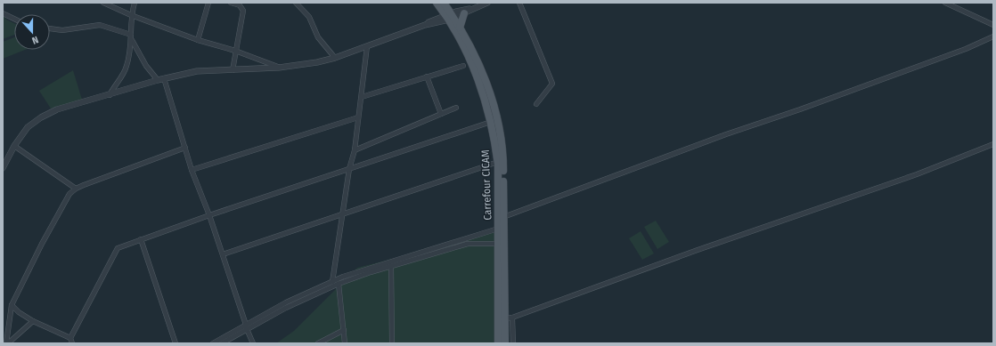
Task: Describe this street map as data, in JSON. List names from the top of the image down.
{
  "streets": {
    "main road": ["Carrefour CICAM"]
  },
  "north": "bottom"
}
